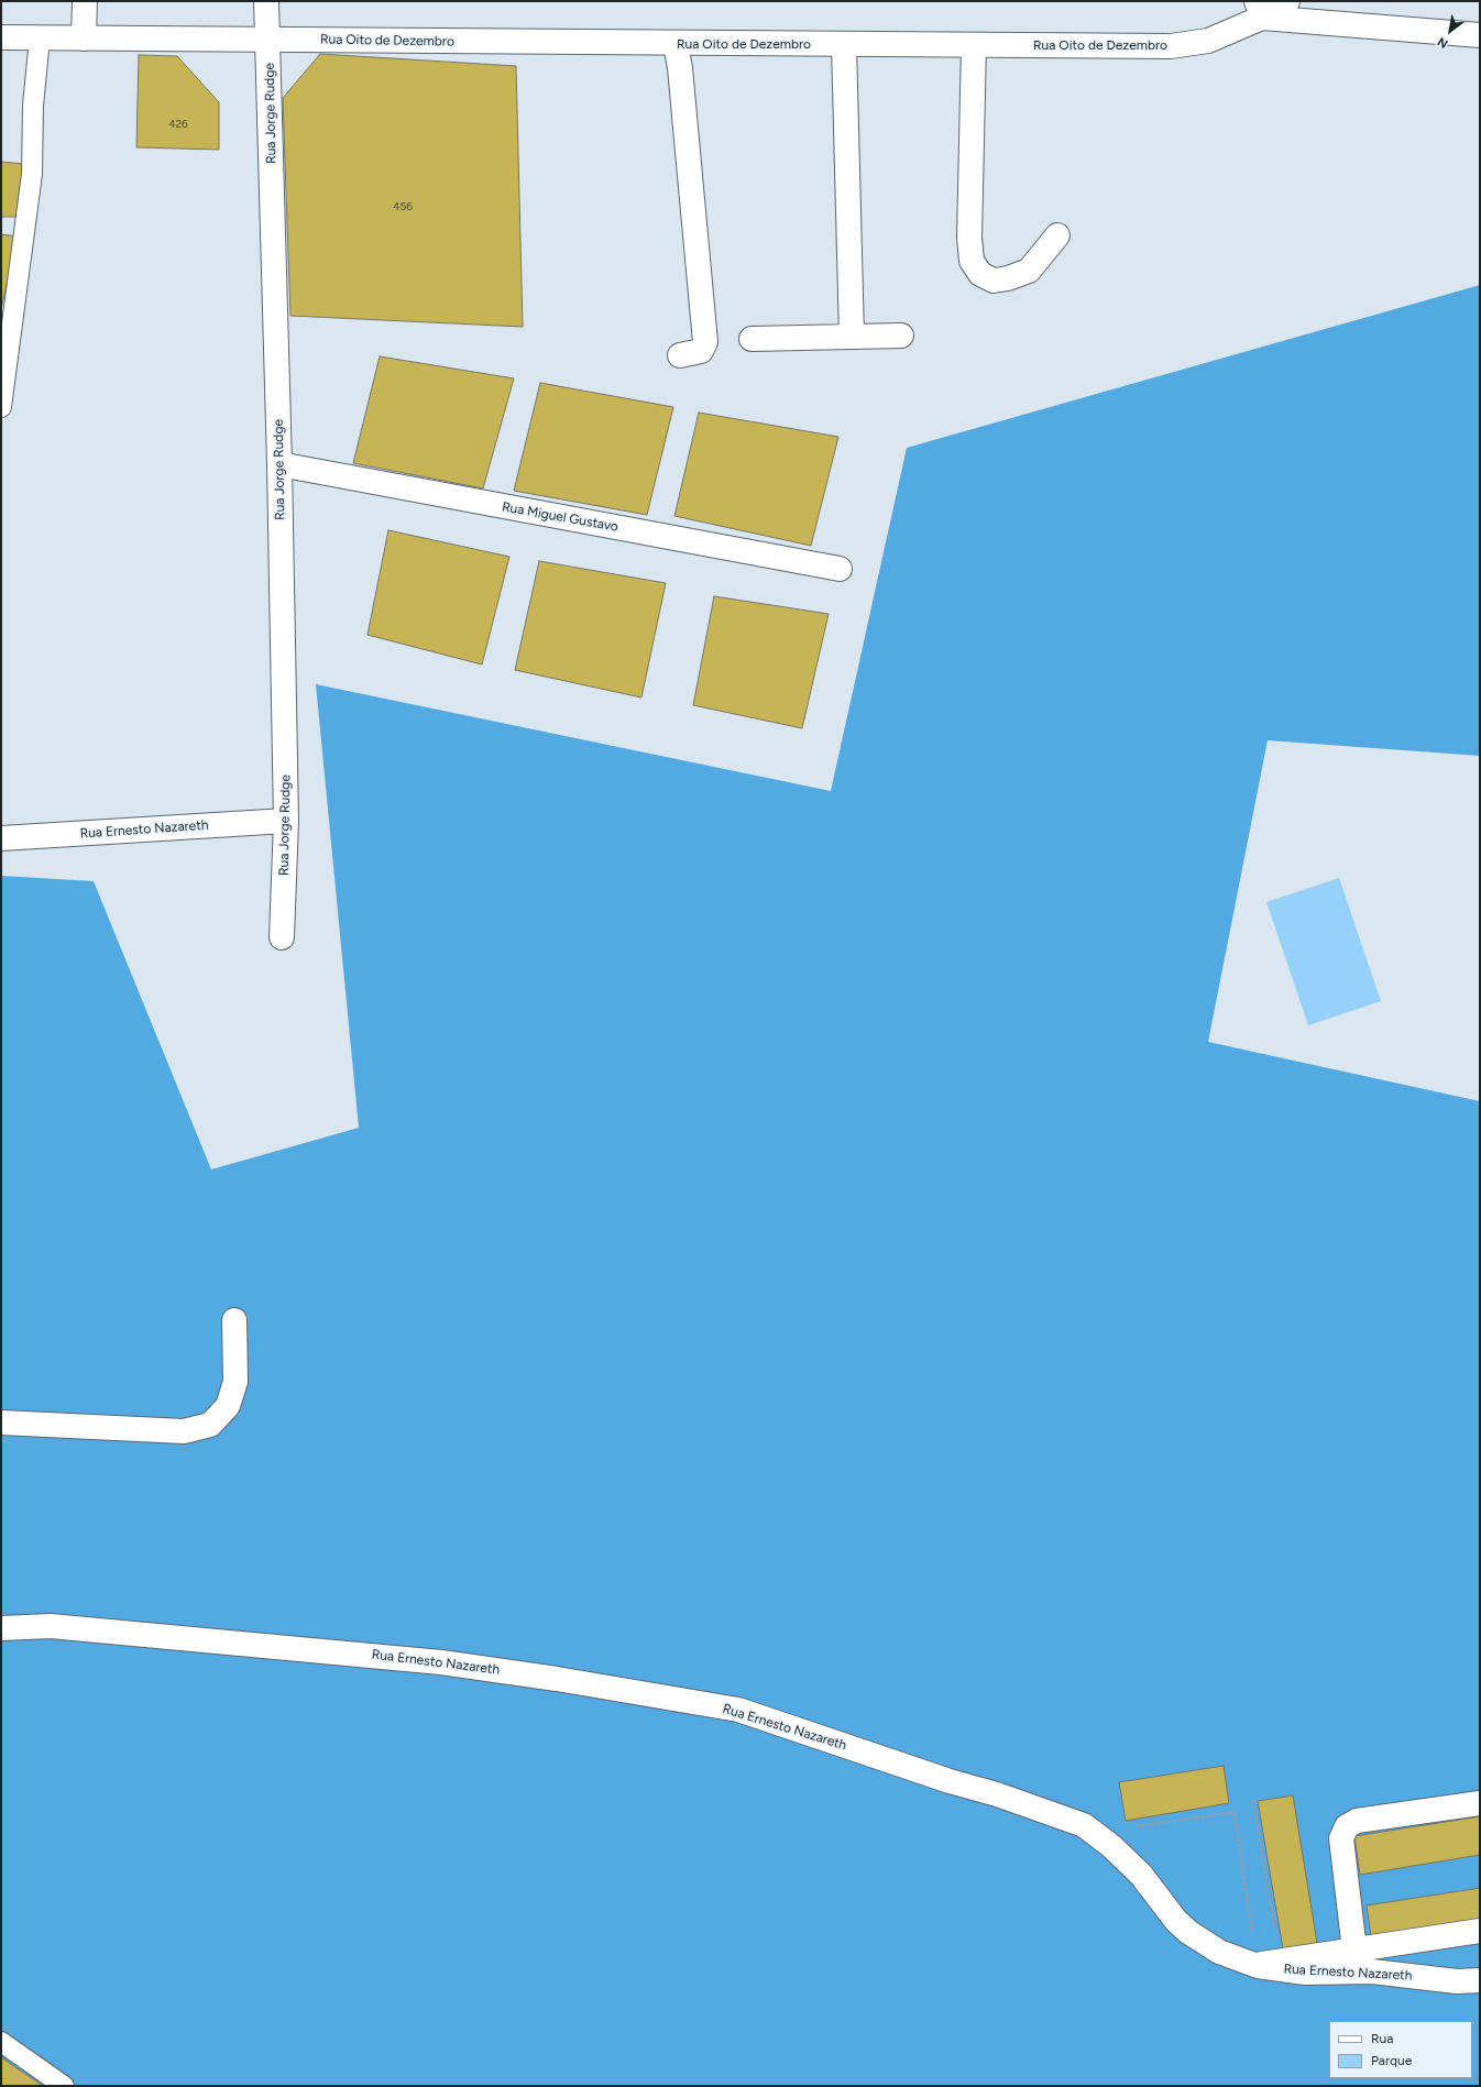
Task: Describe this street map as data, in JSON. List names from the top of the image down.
{
  "streets": {
    "street": [
      "Rua Oito de Dezembro",
      "Rua Jorge Rudge",
      "Rua Miguel Gustavo",
      "Rua Ernesto Nazareth"
    ]
  },
  "crossings": [
    ["Rua Oito de Dezembro", "Rua Jorge Rudge"],
    ["Rua Jorge Rudge", "Rua Miguel Gustavo"],
    ["Rua Jorge Rudge", "Rua Ernesto Nazareth"]
  ],
  "house_numbers": ["426", "456"],
  "legend": ["Rua", "Parque"],
  "north": "bottom left"
}
